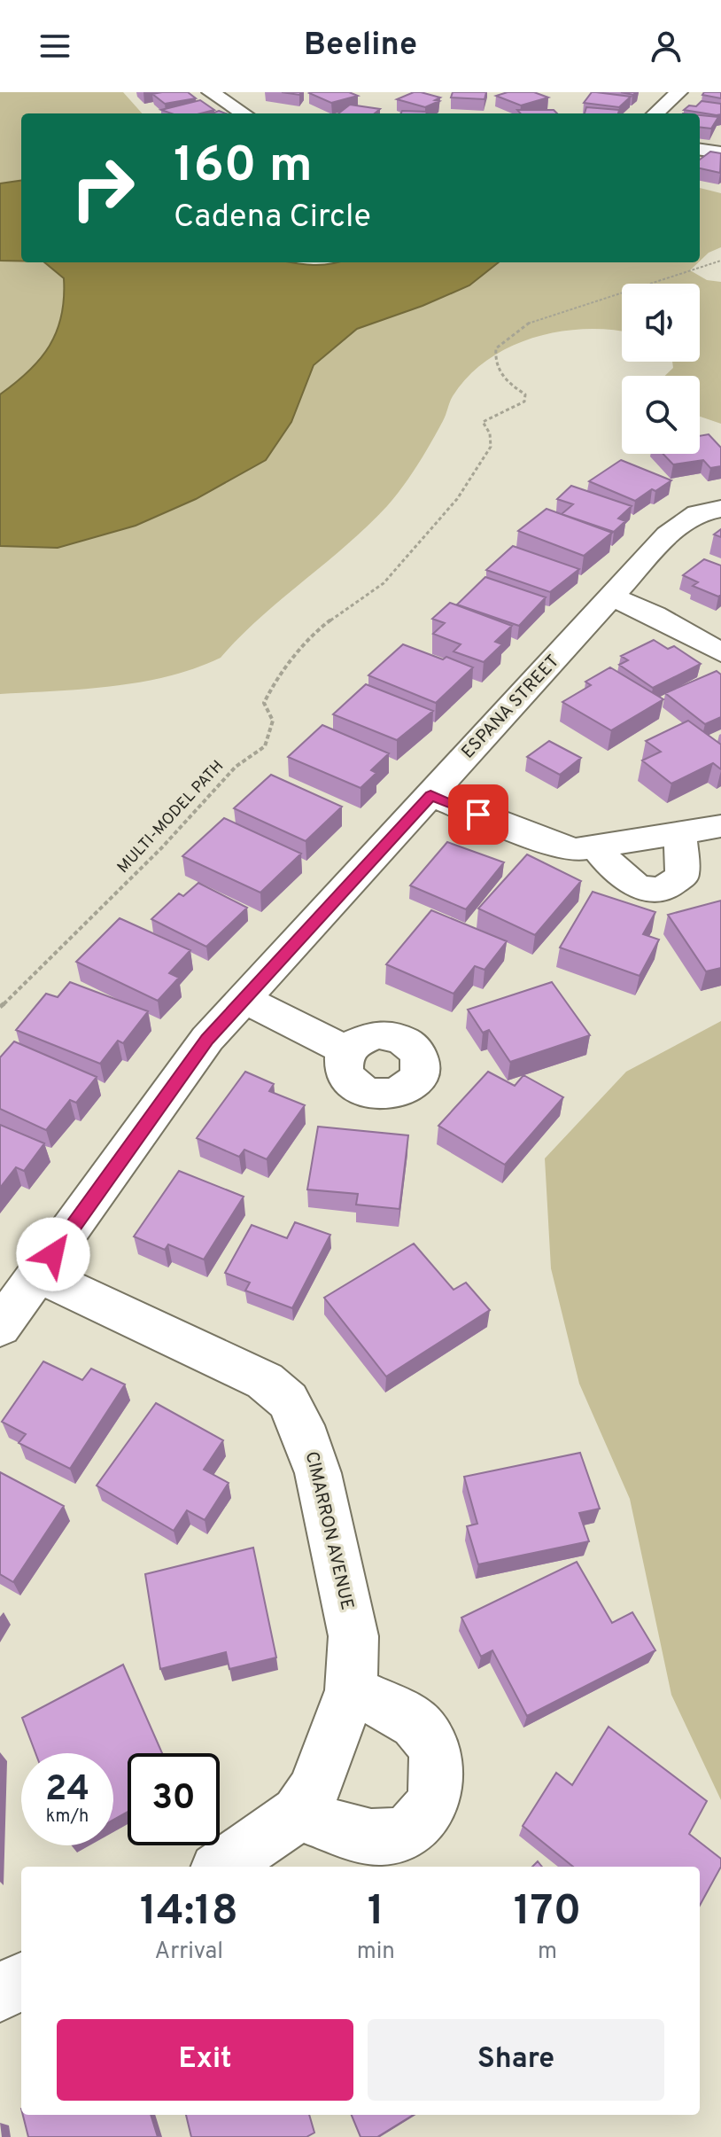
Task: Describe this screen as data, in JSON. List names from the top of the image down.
{
  "streets": {
    "street": ["ESPANA STREET", "CIMARRON AVENUE"],
    "path": ["MULTI-MODEL PATH"]
  },
  "crossings": [
    ["ESPANA STREET", "CIMARRON AVENUE"]
  ],
  "page": {
    "header": "Beeline",
    "turn": ["160 m", "Cadena Circle"],
    "speed": "24 km/h",
    "limit": "30",
    "eta": [
      "14:18",
      "Arrival",
      "1",
      "min",
      "170",
      "m"
    ],
    "buttons": ["Exit", "Share"]
  }
}
